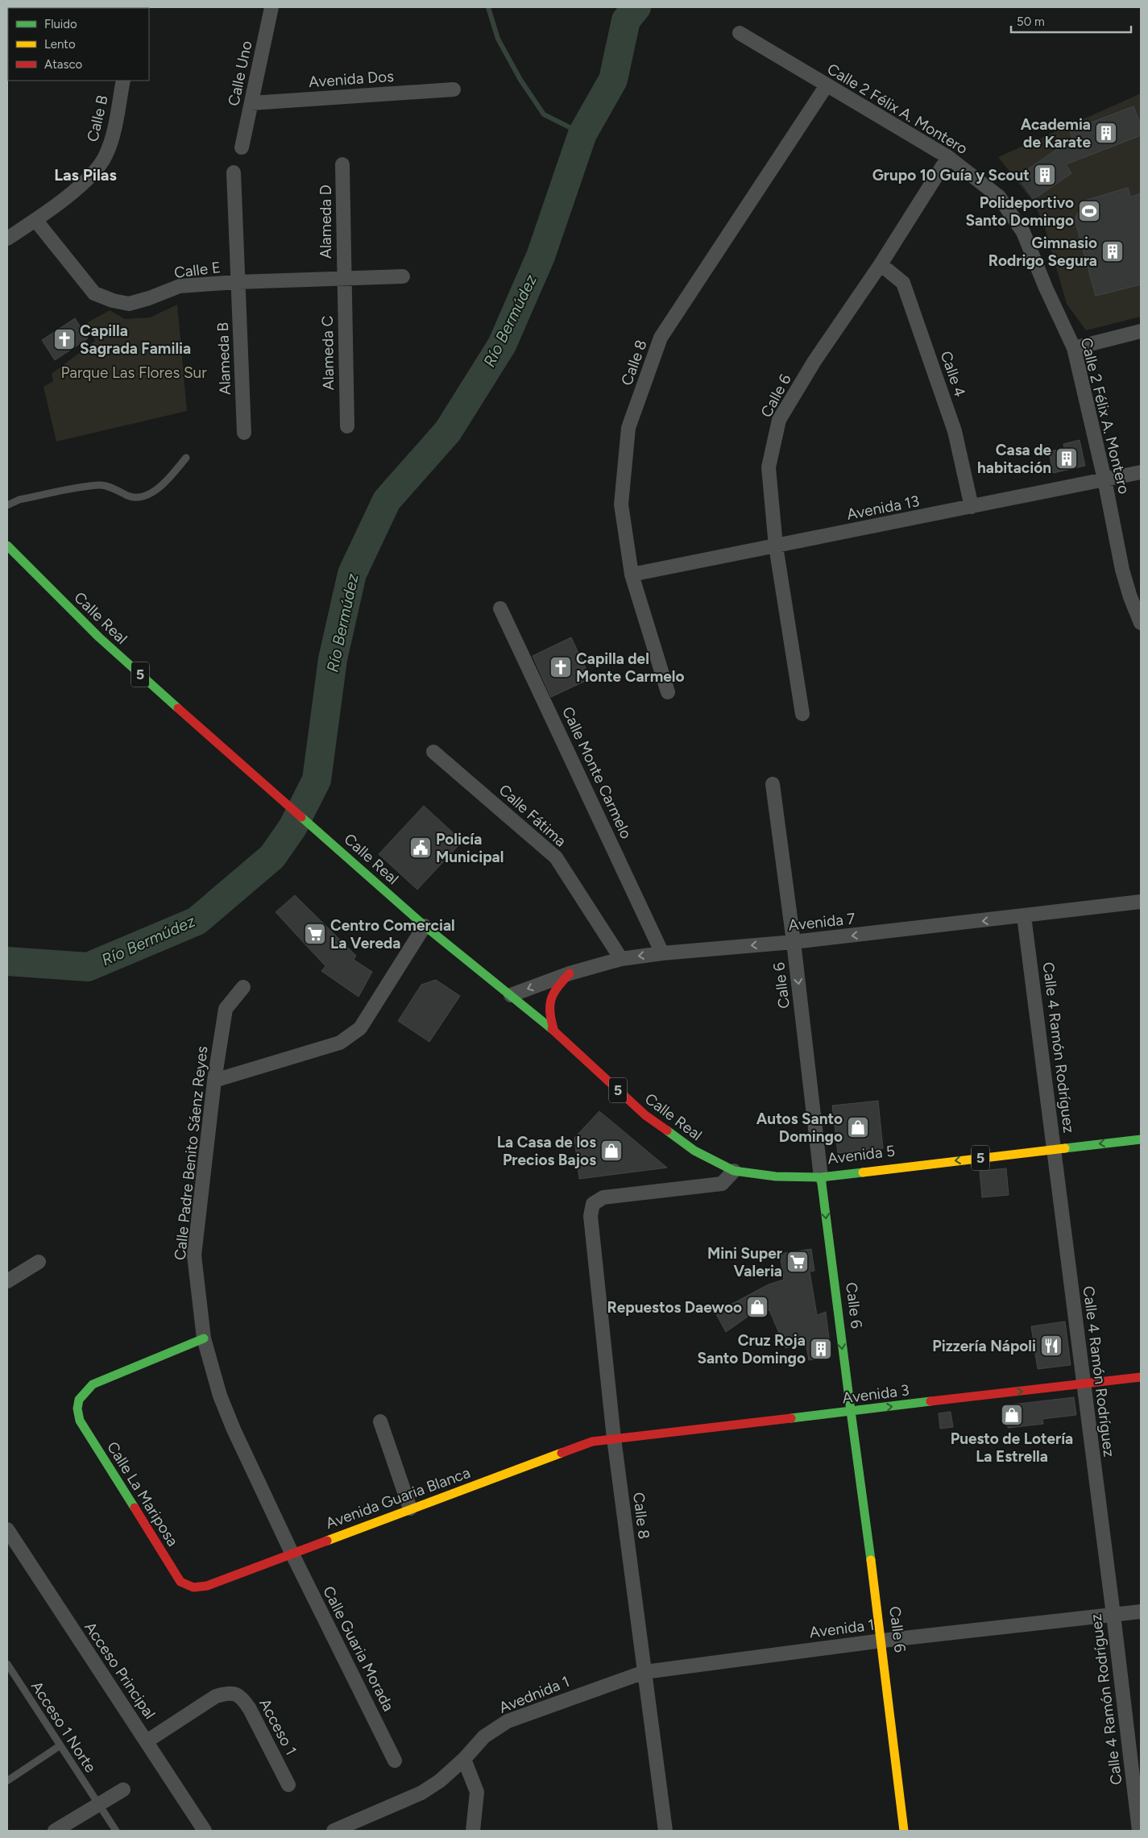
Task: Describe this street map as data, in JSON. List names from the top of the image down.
{
  "streets": {
    "main road": [
      "Calle 6",
      "Calle Real",
      "5",
      "Avenida 5",
      "Avenida 3",
      "Calle La Mariposa",
      "Avenida Guaria Blanca"
    ],
    "street": [
      "Calle Uno",
      "Avenida Dos",
      "Calle 2 Félix A. Montero",
      "Calle B",
      "Alameda D",
      "Calle E",
      "Alameda C",
      "Alameda B",
      "Calle 8",
      "Calle 4",
      "Avenida 13",
      "Calle Monte Carmelo",
      "Calle Fátima",
      "Avenida 7",
      "Calle 4 Ramón Rodríguez",
      "Calle Padre Benito Sáenz Reyes",
      "Avenida 1",
      "Calle Guaria Morada",
      "Acceso Principal",
      "Avednida 1",
      "Acceso 1"
    ],
    "lane": ["Acceso 1 Norte"]
  },
  "crossings": [
    ["Calle Uno", "Avenida Dos"],
    ["Calle 2 Félix A. Montero", "Calle 8"],
    ["Calle 2 Félix A. Montero", "Calle 6"],
    ["Calle 2 Félix A. Montero", "Avenida 13"],
    ["Calle B", "Calle E"],
    ["Alameda D", "Calle E"],
    ["Alameda D", "Alameda C"],
    ["Calle E", "Alameda C"],
    ["Calle E", "Alameda B"],
    ["Calle 8", "Avenida 13"],
    ["Calle 8", "Calle Real"],
    ["Calle 8", "Avenida 5"],
    ["Calle 8", "Avenida 3"],
    ["Calle 8", "Avenida Guaria Blanca"],
    ["Calle 8", "Avenida 1"],
    ["Calle 8", "Avednida 1"],
    ["Calle 4", "Calle 6"],
    ["Calle 4", "Avenida 13"],
    ["Calle 6", "Avenida 13"],
    ["Calle 6", "Avenida 7"],
    ["Calle 6", "Avenida 5"],
    ["Calle 6", "Avenida 3"],
    ["Calle 6", "Avenida 1"],
    ["Calle Real", "Avenida 7"],
    ["Calle Real", "Avenida 5"],
    ["Calle Monte Carmelo", "Avenida 7"],
    ["Calle Fátima", "Avenida 7"],
    ["Avenida 7", "Calle 4 Ramón Rodríguez"],
    ["Calle 4 Ramón Rodríguez", "Avenida 5"],
    ["Calle 4 Ramón Rodríguez", "Avenida 3"],
    ["Calle 4 Ramón Rodríguez", "Avenida 1"],
    ["Calle Padre Benito Sáenz Reyes", "Calle La Mariposa"],
    ["Calle Padre Benito Sáenz Reyes", "Avenida Guaria Blanca"],
    ["Calle Padre Benito Sáenz Reyes", "Calle Guaria Morada"],
    ["Avenida 3", "Avenida Guaria Blanca"],
    ["Calle La Mariposa", "Avenida Guaria Blanca"],
    ["Avenida Guaria Blanca", "Calle Guaria Morada"],
    ["Avenida 1", "Avednida 1"],
    ["Acceso Principal", "Acceso 1"]
  ],
  "one_way": ["Avenida 7", "Avenida 5", "Avenida 3"],
  "districts": ["Las Pilas"],
  "water": ["Río Bermúdez"],
  "parks": ["Parque Las Flores Sur"],
  "places": {
    "building": [
      "Academia de Karate",
      "Grupo 10 Guía y Scout",
      "Gimnasio Rodrigo Segura",
      "Casa de habitación",
      "Cruz Roja Santo Domingo"
    ],
    "sports": ["Polideportivo Santo Domingo"],
    "church": ["Capilla Sagrada Familia", "Capilla del Monte Carmelo"],
    "public building": ["Policía Municipal"],
    "supermarket": ["Centro Comercial La Vereda", "Mini Super Valeria"],
    "shop": [
      "Autos Santo Domingo",
      "La Casa de los Precios Bajos",
      "Repuestos Daewoo",
      "Puesto de Lotería La Estrella"
    ],
    "restaurant": ["Pizzería Nápoli"]
  },
  "legend": ["Fluido", "Lento", "Atasco"],
  "scale_bar": "50 m"
}
